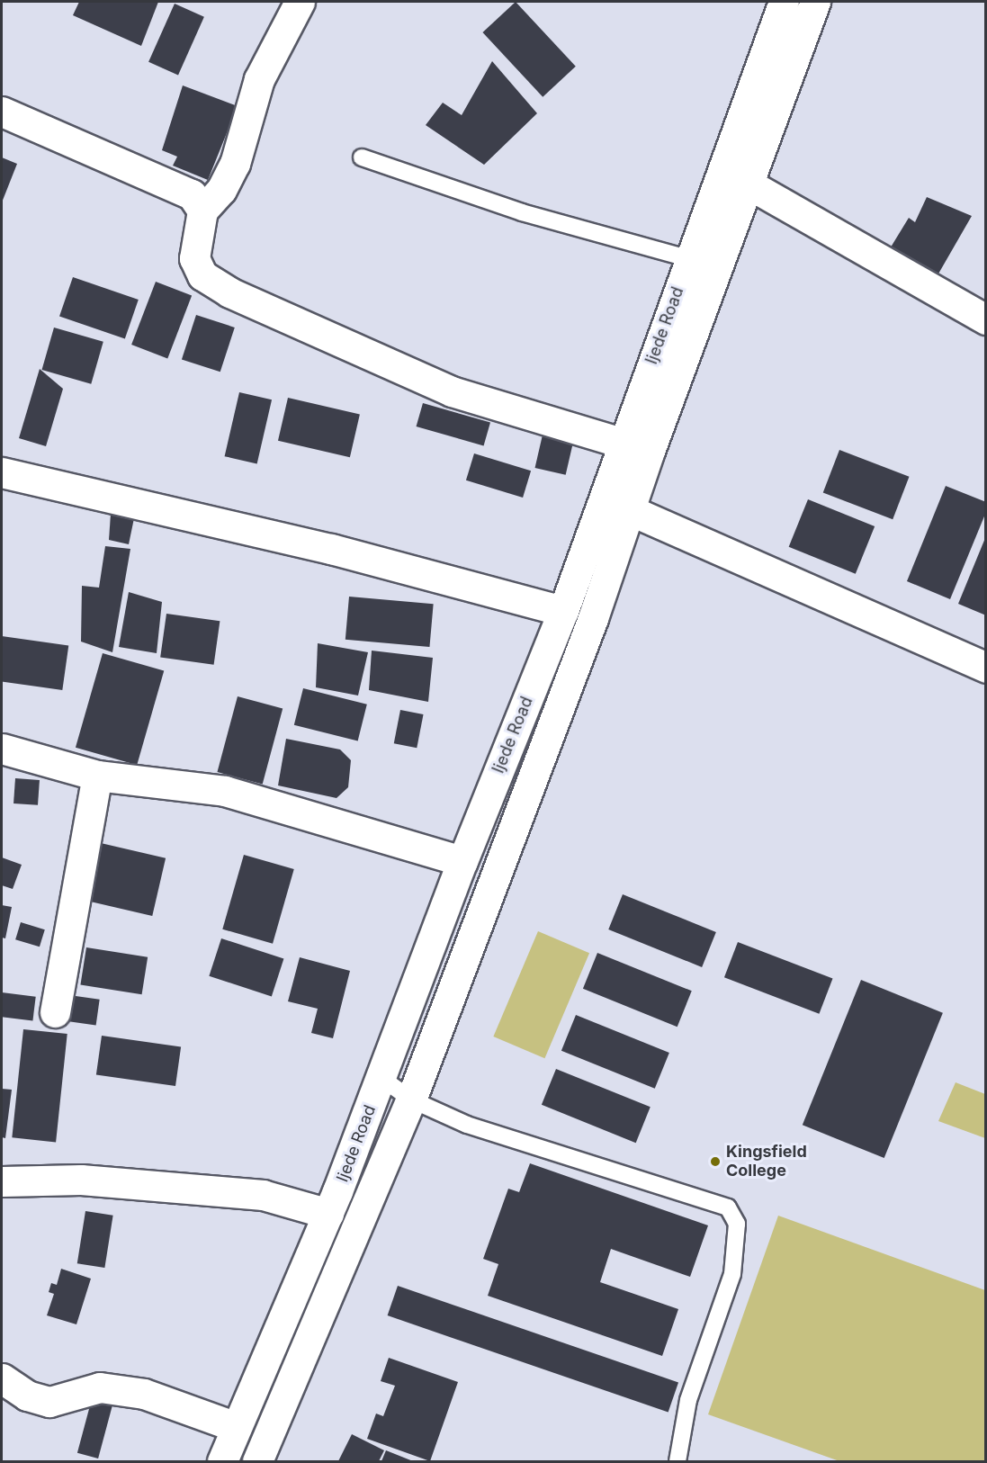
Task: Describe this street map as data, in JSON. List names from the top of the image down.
{
  "streets": {
    "street": ["Ijede Road"]
  },
  "places": ["Kingsfield College"]
}
